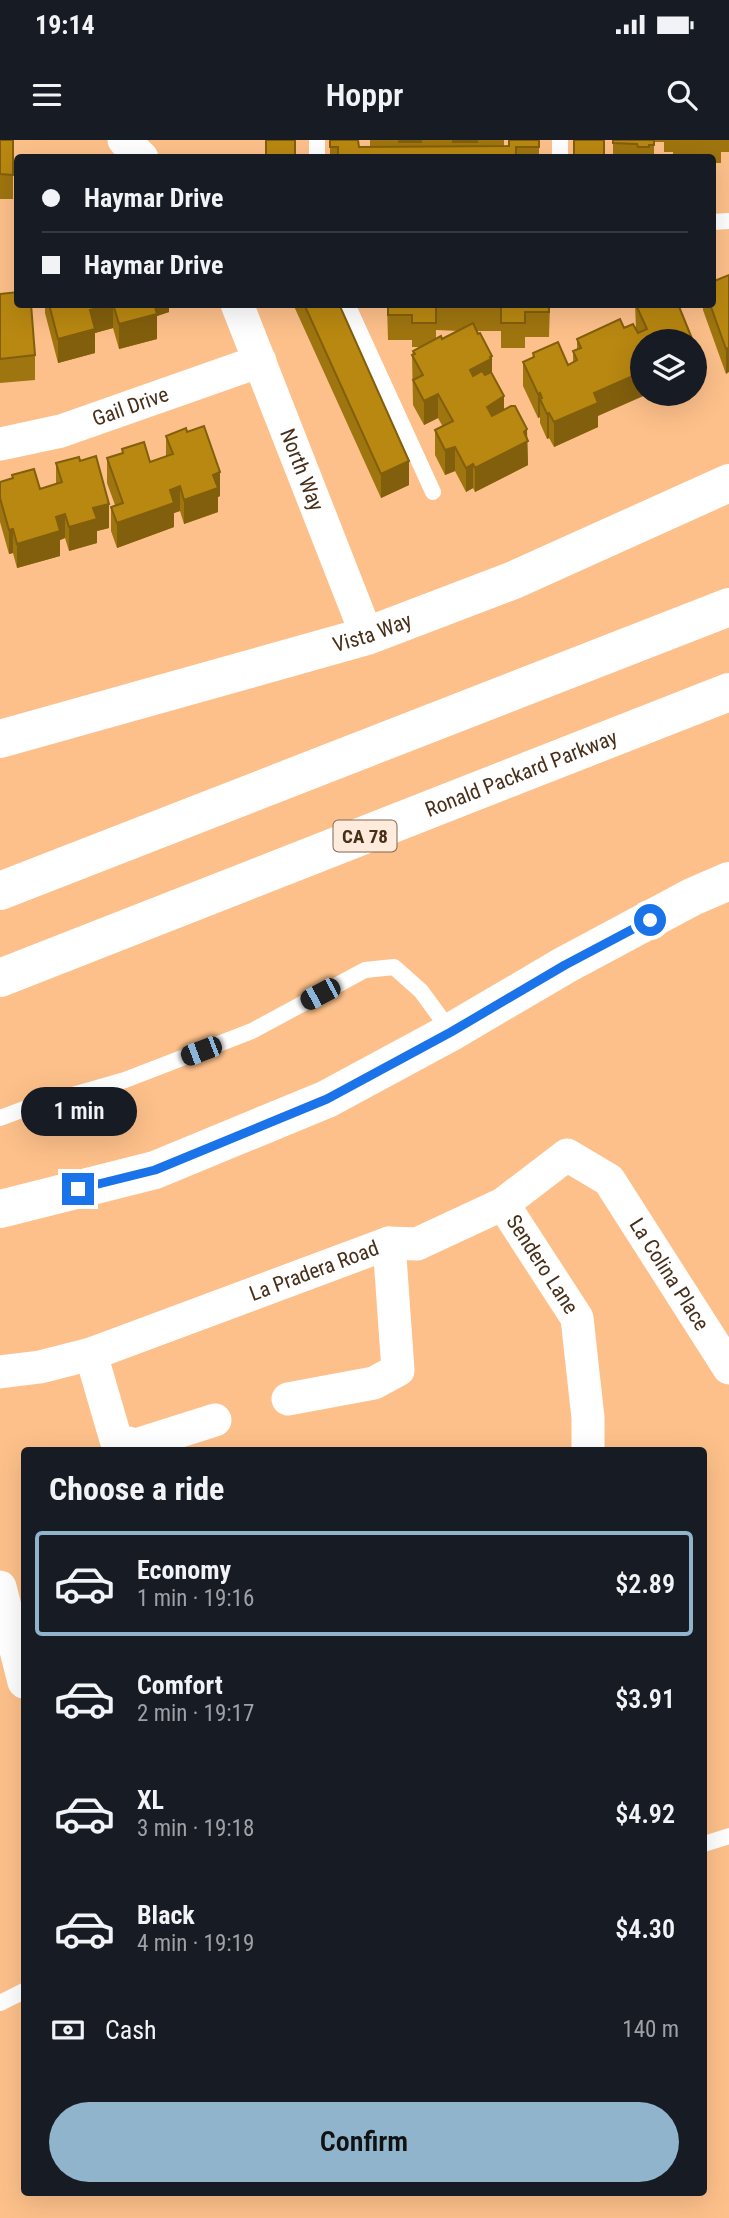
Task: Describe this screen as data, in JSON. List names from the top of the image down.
{
  "streets": {
    "main road": ["Vista Way", "Ronald Packard Parkway", "CA 78"],
    "street": [
      "Gail Drive",
      "North Way",
      "Sendero Lane",
      "La Pradera Road",
      "La Colina Place"
    ]
  },
  "crossings": [
    ["Gail Drive", "North Way"],
    ["North Way", "Vista Way"],
    ["Sendero Lane", "La Pradera Road"],
    ["La Pradera Road", "La Colina Place"]
  ],
  "page": {
    "status": "19:14",
    "header": "Hoppr",
    "banner": ["Haymar Drive", "Haymar Drive"],
    "bubble": "1 min",
    "heading": "Choose a ride",
    "list": [
      {
        "name": "Economy",
        "note": "1 min · 19:16",
        "value": "$2.89"
      },
      {
        "name": "Comfort",
        "note": "2 min · 19:17",
        "value": "$3.91"
      },
      {
        "name": "XL",
        "note": "3 min · 19:18",
        "value": "$4.92"
      },
      {
        "name": "Black",
        "note": "4 min · 19:19",
        "value": "$4.30"
      }
    ],
    "pay": ["Cash", "140 m"],
    "buttons": "Confirm"
  }
}
